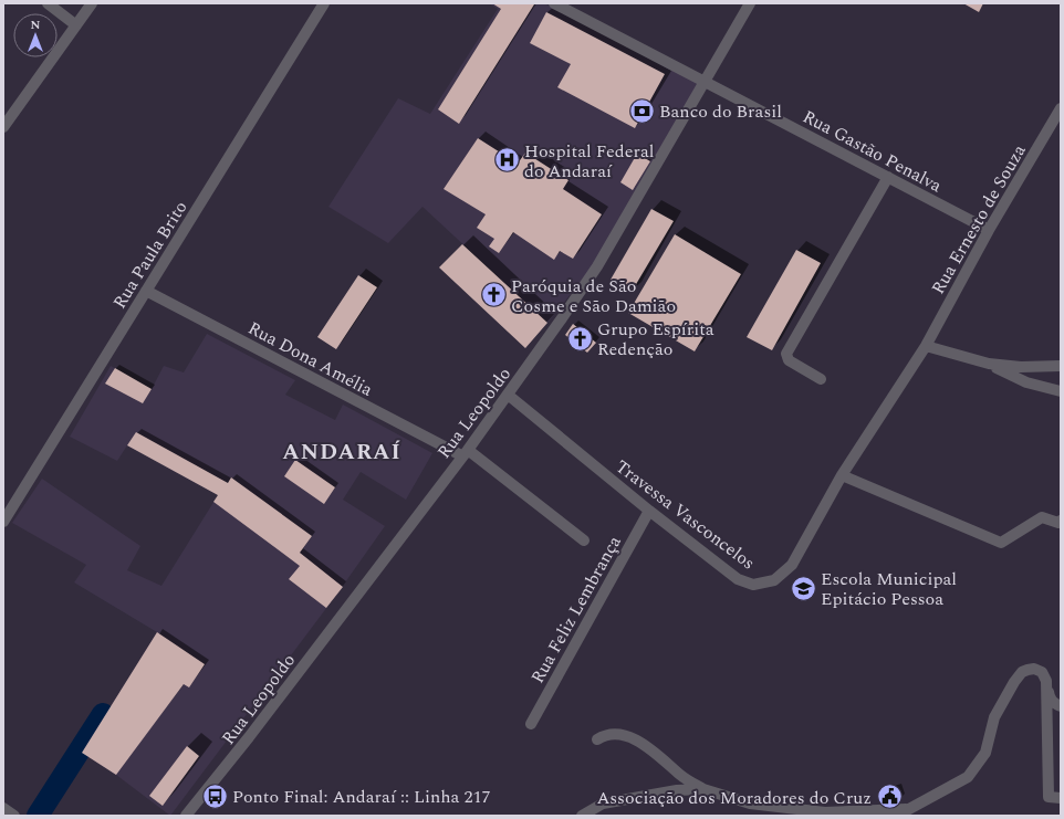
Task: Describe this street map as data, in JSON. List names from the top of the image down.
{
  "streets": {
    "street": [
      "Rua Gastão Penalva",
      "Rua Ernesto de Souza",
      "Rua Paula Brito",
      "Rua Dona Amélia",
      "Rua Leopoldo",
      "Travessa Vasconcelos",
      "Rua Feliz Lembrança"
    ]
  },
  "crossings": [
    ["Rua Gastão Penalva", "Rua Ernesto de Souza"],
    ["Rua Gastão Penalva", "Rua Leopoldo"],
    ["Rua Ernesto de Souza", "Travessa Vasconcelos"],
    ["Rua Paula Brito", "Rua Dona Amélia"],
    ["Rua Dona Amélia", "Rua Leopoldo"],
    ["Rua Leopoldo", "Travessa Vasconcelos"],
    ["Travessa Vasconcelos", "Rua Feliz Lembrança"]
  ],
  "districts": ["ANDARAÍ"],
  "places": {
    "bank": ["Banco do Brasil"],
    "hospital": ["Hospital Federal do Andaraí"],
    "church": ["Paróquia de São Cosme e São Damião", "Grupo Espírita Redenção"],
    "school or university": ["Escola Municipal Epitácio Pessoa"],
    "bus stop": ["Ponto Final: Andaraí :: Linha 217"],
    "public building": ["Associação dos Moradores do Cruz"]
  },
  "north": "top"
}
